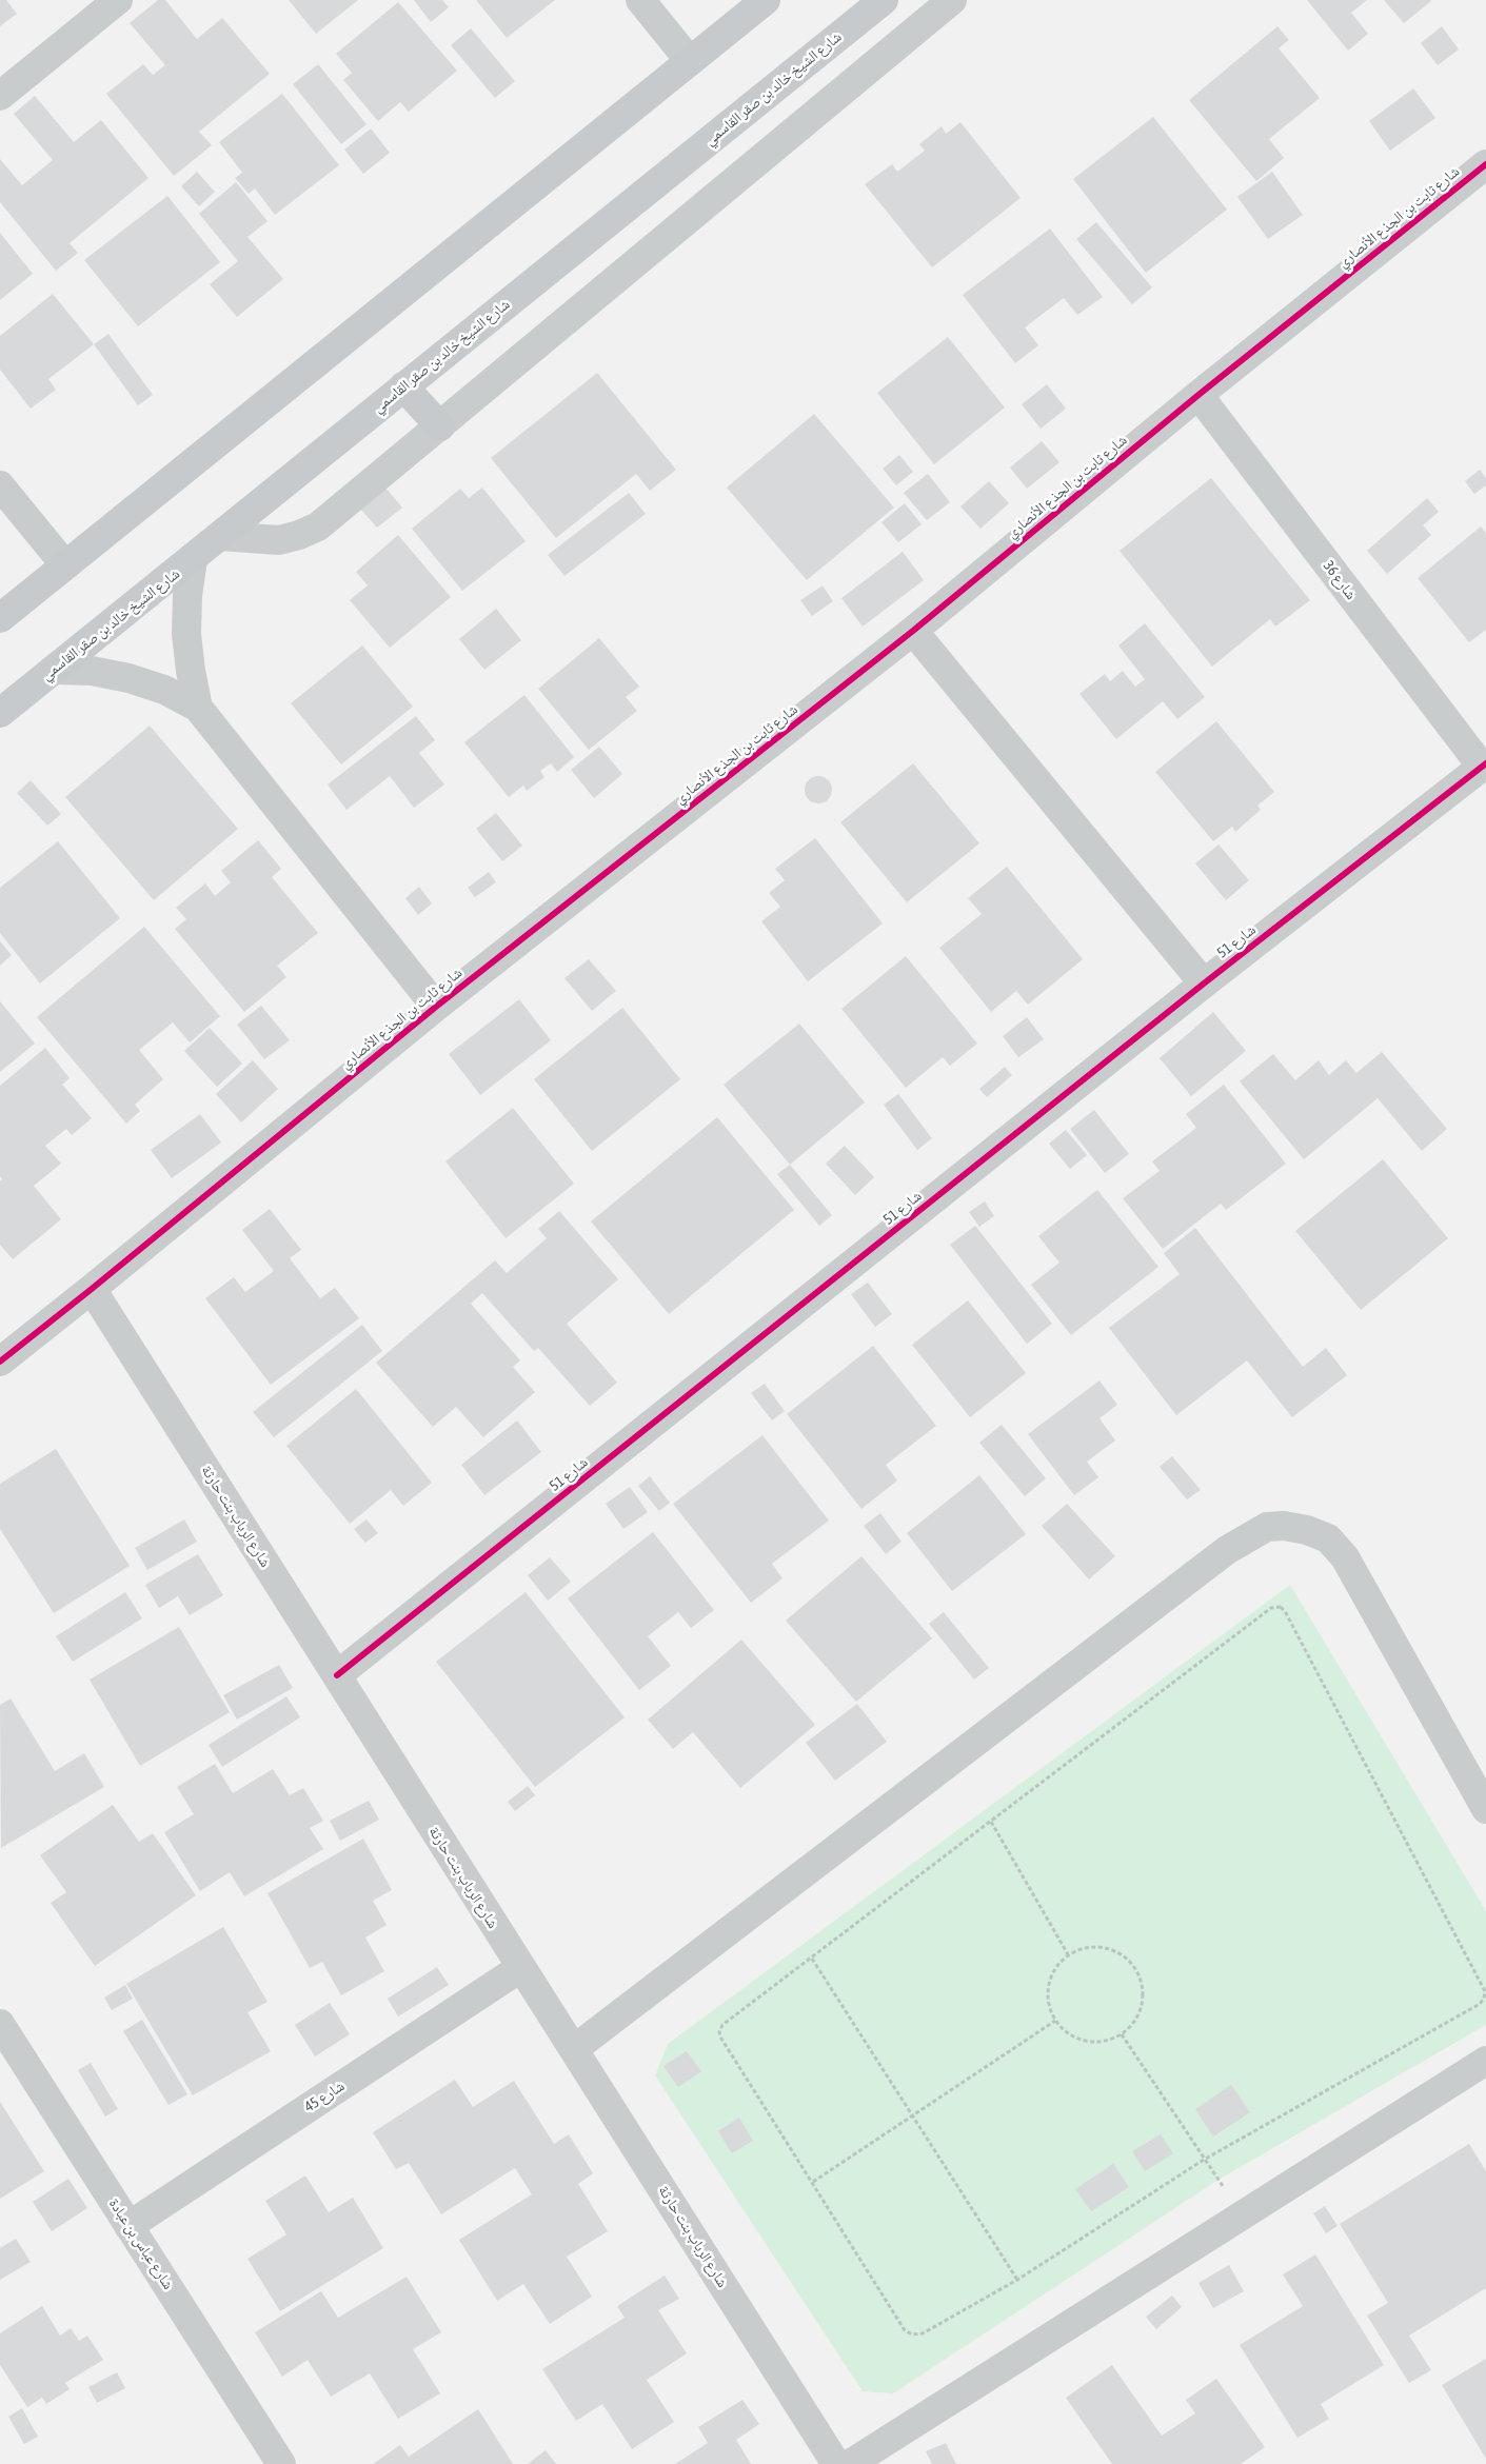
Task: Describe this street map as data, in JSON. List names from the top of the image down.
{
  "streets": {
    "main road": ["شارع الشيخ خالد بن صقر القاسمي"],
    "street": [
      "شارع ثابت بن الجذع الأنصاري",
      "شارع 36",
      "شارع 51",
      "شارع الرباب بنت حارثة",
      "شارع 45",
      "شارع عباس بن عبادة"
    ]
  },
  "crossings": [
    ["شارع ثابت بن الجذع الأنصاري", "شارع 36"],
    ["شارع ثابت بن الجذع الأنصاري", "شارع الرباب بنت حارثة"],
    ["شارع 36", "شارع 51"],
    ["شارع 51", "شارع الرباب بنت حارثة"],
    ["شارع الرباب بنت حارثة", "شارع 45"],
    ["شارع 45", "شارع عباس بن عبادة"]
  ]
}
